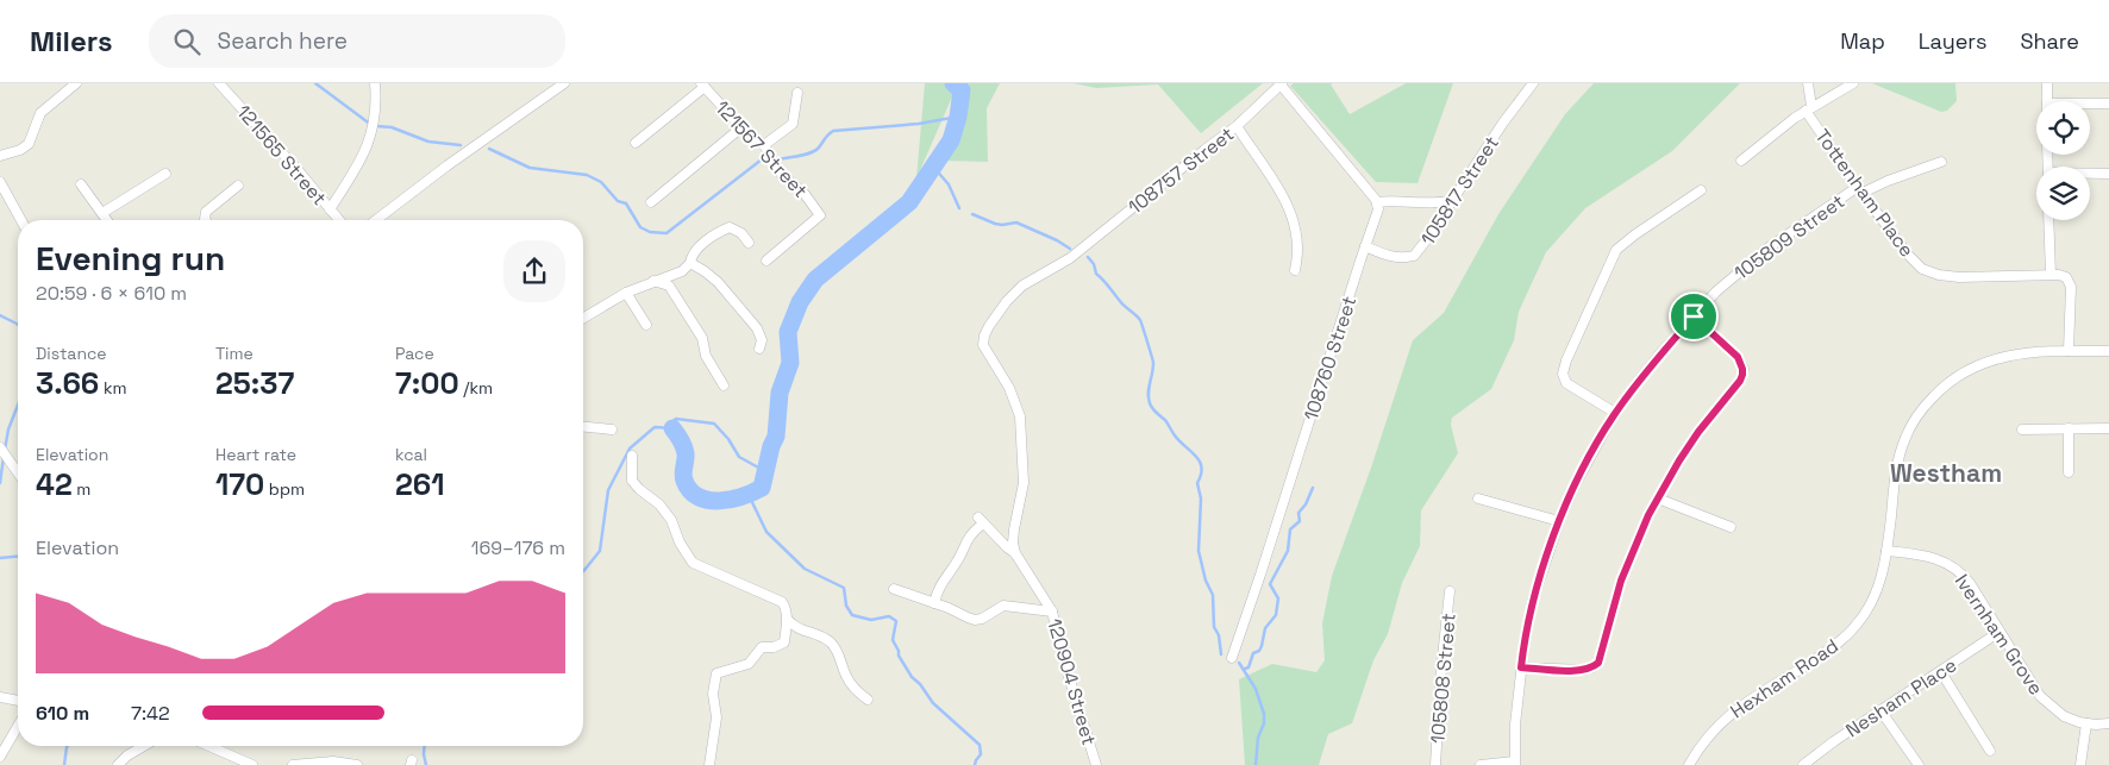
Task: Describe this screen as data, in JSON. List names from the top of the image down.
{
  "streets": {
    "street": [
      "121567 Street",
      "121565 Street",
      "108757 Street",
      "105817 Street",
      "Tottenham Place",
      "105809 Street",
      "108760 Street",
      "Ivernham Grove",
      "105808 Street",
      "Hexham Road",
      "120904 Street",
      "Nesham Place"
    ]
  },
  "crossings": [
    ["108757 Street", "120904 Street"],
    ["105817 Street", "108760 Street"],
    ["Tottenham Place", "105809 Street"],
    ["Ivernham Grove", "Hexham Road"],
    ["Ivernham Grove", "Nesham Place"]
  ],
  "districts": ["Westham"],
  "page": {
    "header": "Milers",
    "search": "Search here",
    "nav": ["Map", "Layers", "Share"],
    "heading": ["Evening run", "20:59 · 6 × 610 m"],
    "stats": [
      ["Distance", "3.66 km"],
      ["Time", "25:37"],
      ["Pace", "7:00 /km"],
      ["Elevation", "42 m"],
      ["Heart rate", "170 bpm"],
      ["kcal", "261"]
    ],
    "chart": ["Elevation", "169–176 m"],
    "list": [
      {
        "name": "610 m",
        "note": "7:42"
      }
    ]
  }
}
